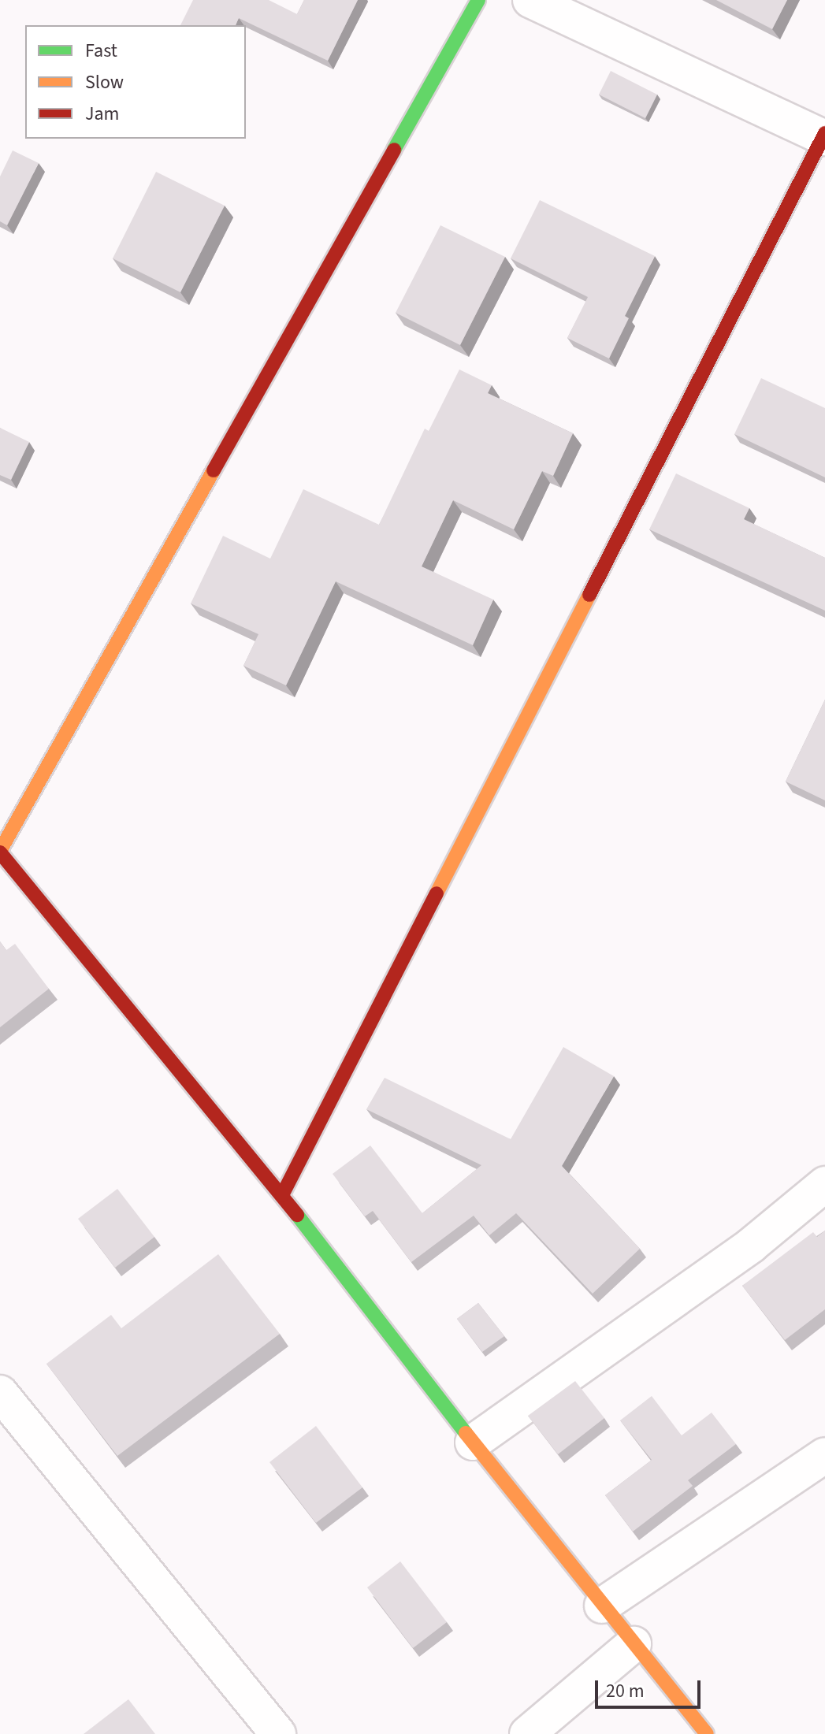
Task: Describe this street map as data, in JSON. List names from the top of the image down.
{
  "legend": ["Fast", "Slow", "Jam"],
  "scale_bar": "20 m"
}
